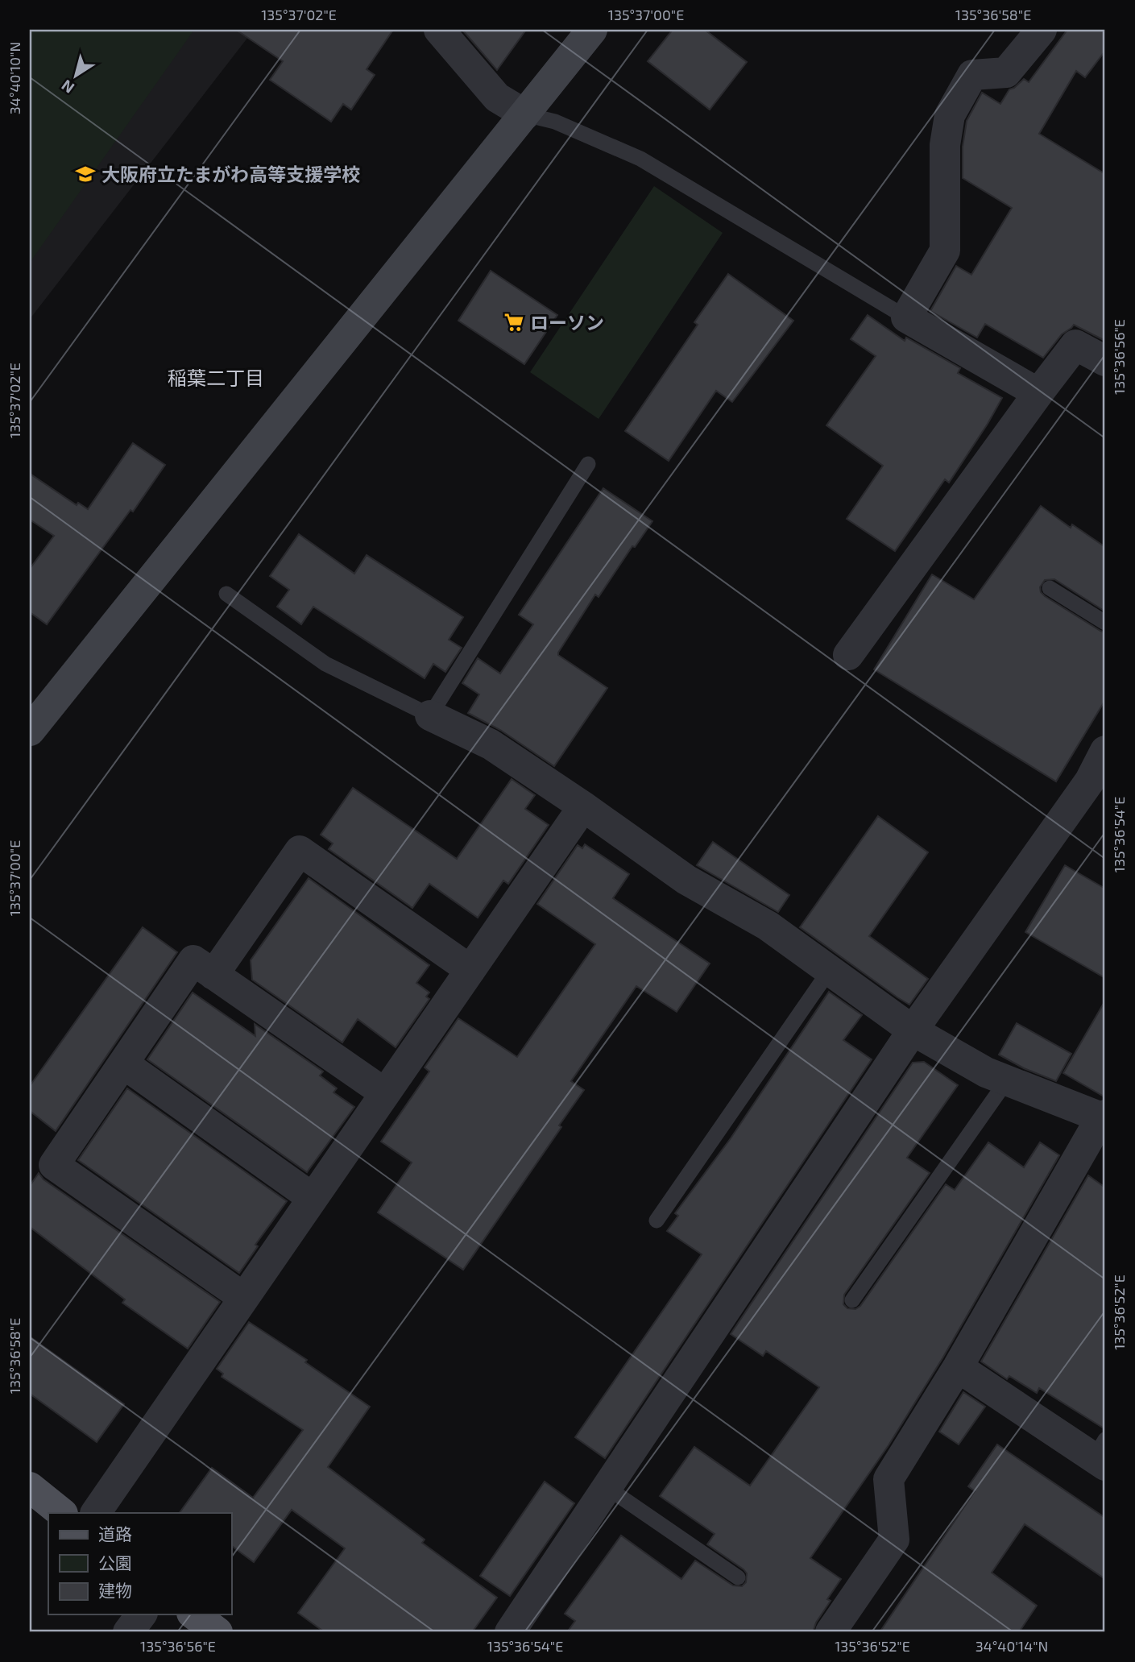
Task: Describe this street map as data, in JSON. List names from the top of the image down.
{
  "districts": ["稲葉二丁目"],
  "places": {
    "school or university": ["大阪府立たまがわ高等支援学校"],
    "supermarket": ["ローソン"]
  },
  "legend": ["道路", "公園", "建物"],
  "north": "bottom left",
  "coordinates": [
    "135°37'02\"E",
    "135°37'00\"E",
    "135°36'58\"E",
    "34°40'10\"N",
    "135°36'56\"E",
    "135°36'54\"E",
    "135°36'52\"E",
    "34°40'14\"N"
  ]
}
